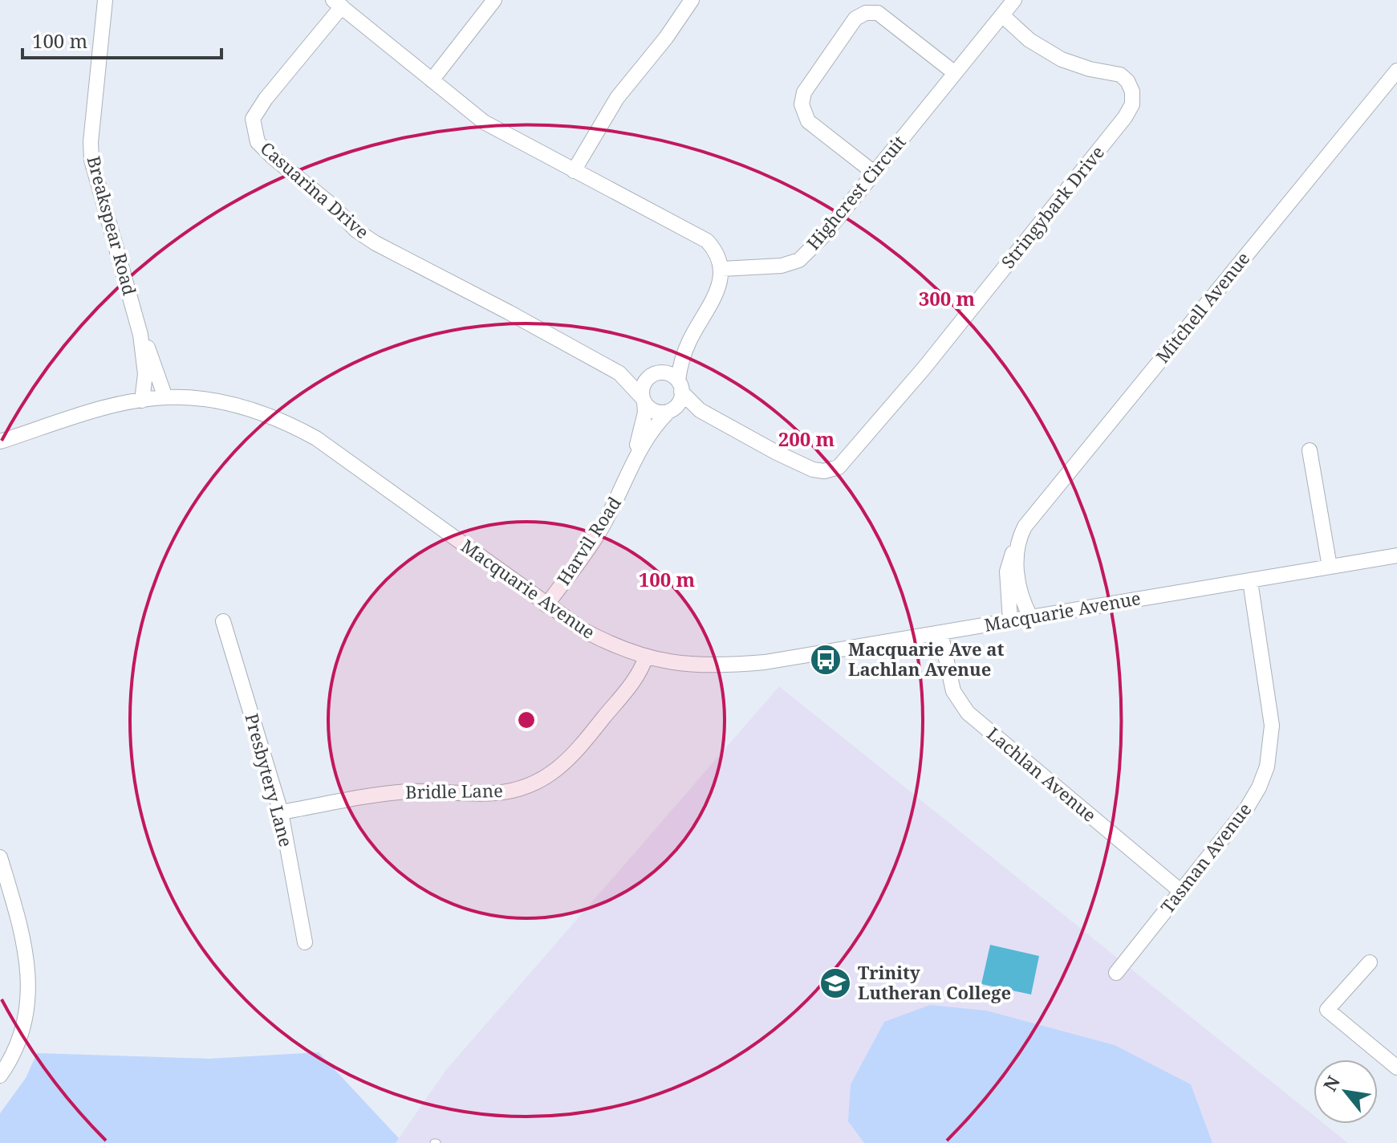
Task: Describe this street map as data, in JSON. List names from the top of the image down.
{
  "streets": {
    "street": [
      "Casuarina Drive",
      "Highcrest Circuit",
      "Stringybark Drive",
      "Breakspear Road",
      "Mitchell Avenue",
      "Harvil Road",
      "Macquarie Avenue",
      "Lachlan Avenue",
      "Presbytery Lane",
      "Bridle Lane",
      "Tasman Avenue"
    ]
  },
  "crossings": [
    ["Casuarina Drive", "Stringybark Drive"],
    ["Casuarina Drive", "Harvil Road"],
    ["Highcrest Circuit", "Stringybark Drive"],
    ["Stringybark Drive", "Harvil Road"],
    ["Breakspear Road", "Macquarie Avenue"],
    ["Mitchell Avenue", "Macquarie Avenue"],
    ["Harvil Road", "Macquarie Avenue"],
    ["Macquarie Avenue", "Lachlan Avenue"],
    ["Macquarie Avenue", "Bridle Lane"],
    ["Macquarie Avenue", "Tasman Avenue"],
    ["Lachlan Avenue", "Tasman Avenue"],
    ["Presbytery Lane", "Bridle Lane"]
  ],
  "places": {
    "bus stop": ["Macquarie Ave at Lachlan Avenue"],
    "school or university": ["Trinity Lutheran College"]
  },
  "scale_bar": "100 m",
  "north": "top left",
  "rings": ["300 m", "200 m", "100 m"]
}
